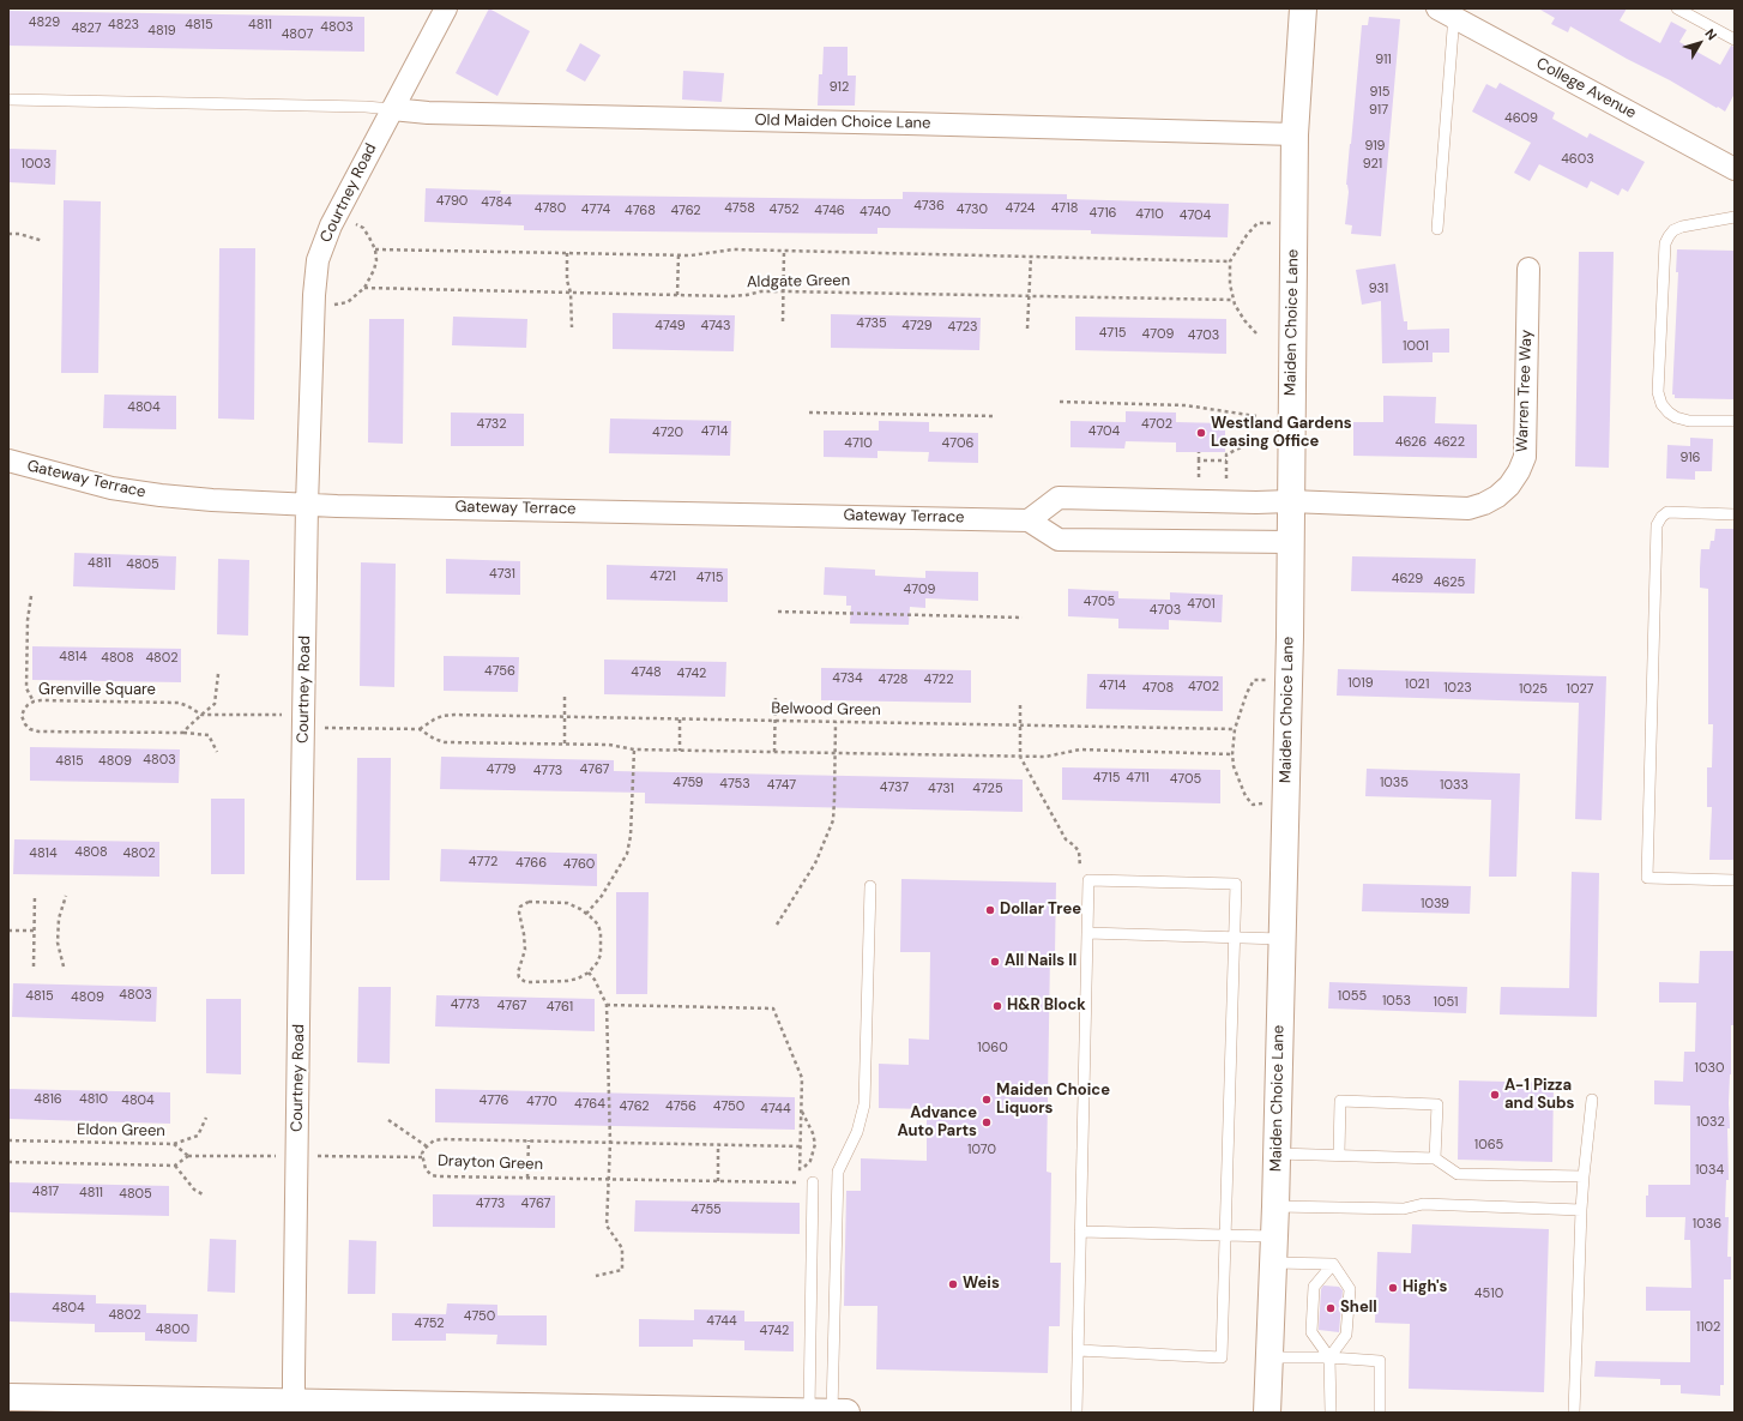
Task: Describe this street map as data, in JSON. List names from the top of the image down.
{
  "streets": {
    "street": [
      "College Avenue",
      "Old Maiden Choice Lane",
      "Courtney Road",
      "Maiden Choice Lane",
      "Warren Tree Way",
      "Gateway Terrace"
    ],
    "path": [
      "Aldgate Green",
      "Grenville Square",
      "Belwood Green",
      "Eldon Green",
      "Drayton Green"
    ]
  },
  "crossings": [
    ["Old Maiden Choice Lane", "Courtney Road"],
    ["Old Maiden Choice Lane", "Maiden Choice Lane"],
    ["Courtney Road", "Gateway Terrace"],
    ["Courtney Road", "Grenville Square"],
    ["Maiden Choice Lane", "Warren Tree Way"]
  ],
  "places": [
    "Westland Gardens Leasing Office",
    "Dollar Tree",
    "All Nails II",
    "H&R Block",
    "A-1 Pizza and Subs",
    "Maiden Choice Liquors",
    "Advance Auto Parts",
    "Weis",
    "High's",
    "Shell"
  ],
  "house_numbers": [
    "4829",
    "4823",
    "4815",
    "4811",
    "4803",
    "4827",
    "4819",
    "4807",
    "911",
    "912",
    "915",
    "917",
    "4609",
    "919",
    "4603",
    "1003",
    "921",
    "4790",
    "4784",
    "4736",
    "4780",
    "4758",
    "4724",
    "4718",
    "4774",
    "4752",
    "4730",
    "4768",
    "4762",
    "4746",
    "4740",
    "4716",
    "4710",
    "4704",
    "931",
    "4735",
    "4749",
    "4743",
    "4729",
    "4723",
    "4715",
    "4709",
    "4703",
    "1001",
    "4804",
    "4732",
    "4702",
    "4714",
    "4704",
    "4720",
    "4626",
    "4622",
    "4710",
    "4706",
    "916",
    "4811",
    "4805",
    "4731",
    "4721",
    "4715",
    "4629",
    "4625",
    "4709",
    "4705",
    "4701",
    "4703",
    "4814",
    "4808",
    "4802",
    "4756",
    "4748",
    "4742",
    "4734",
    "4728",
    "4722",
    "1019",
    "1021",
    "4714",
    "4702",
    "4708",
    "1023",
    "1025",
    "1027",
    "4803",
    "4815",
    "4809",
    "4779",
    "4767",
    "4773",
    "4715",
    "4711",
    "4705",
    "4759",
    "1035",
    "4753",
    "4747",
    "1033",
    "4737",
    "4731",
    "4725",
    "4808",
    "4814",
    "4802",
    "4772",
    "4766",
    "4760",
    "1039",
    "4803",
    "4815",
    "1055",
    "4809",
    "1053",
    "1051",
    "4773",
    "4767",
    "4761",
    "1060",
    "1030",
    "4816",
    "4810",
    "4804",
    "4776",
    "4770",
    "4764",
    "4762",
    "4756",
    "4750",
    "4744",
    "1032",
    "1065",
    "1070",
    "1034",
    "4817",
    "4811",
    "4805",
    "4773",
    "4767",
    "4755",
    "1036",
    "4510",
    "4804",
    "4802",
    "4750",
    "4744",
    "4752",
    "1102",
    "4800",
    "4742"
  ],
  "north": "top right"
}
